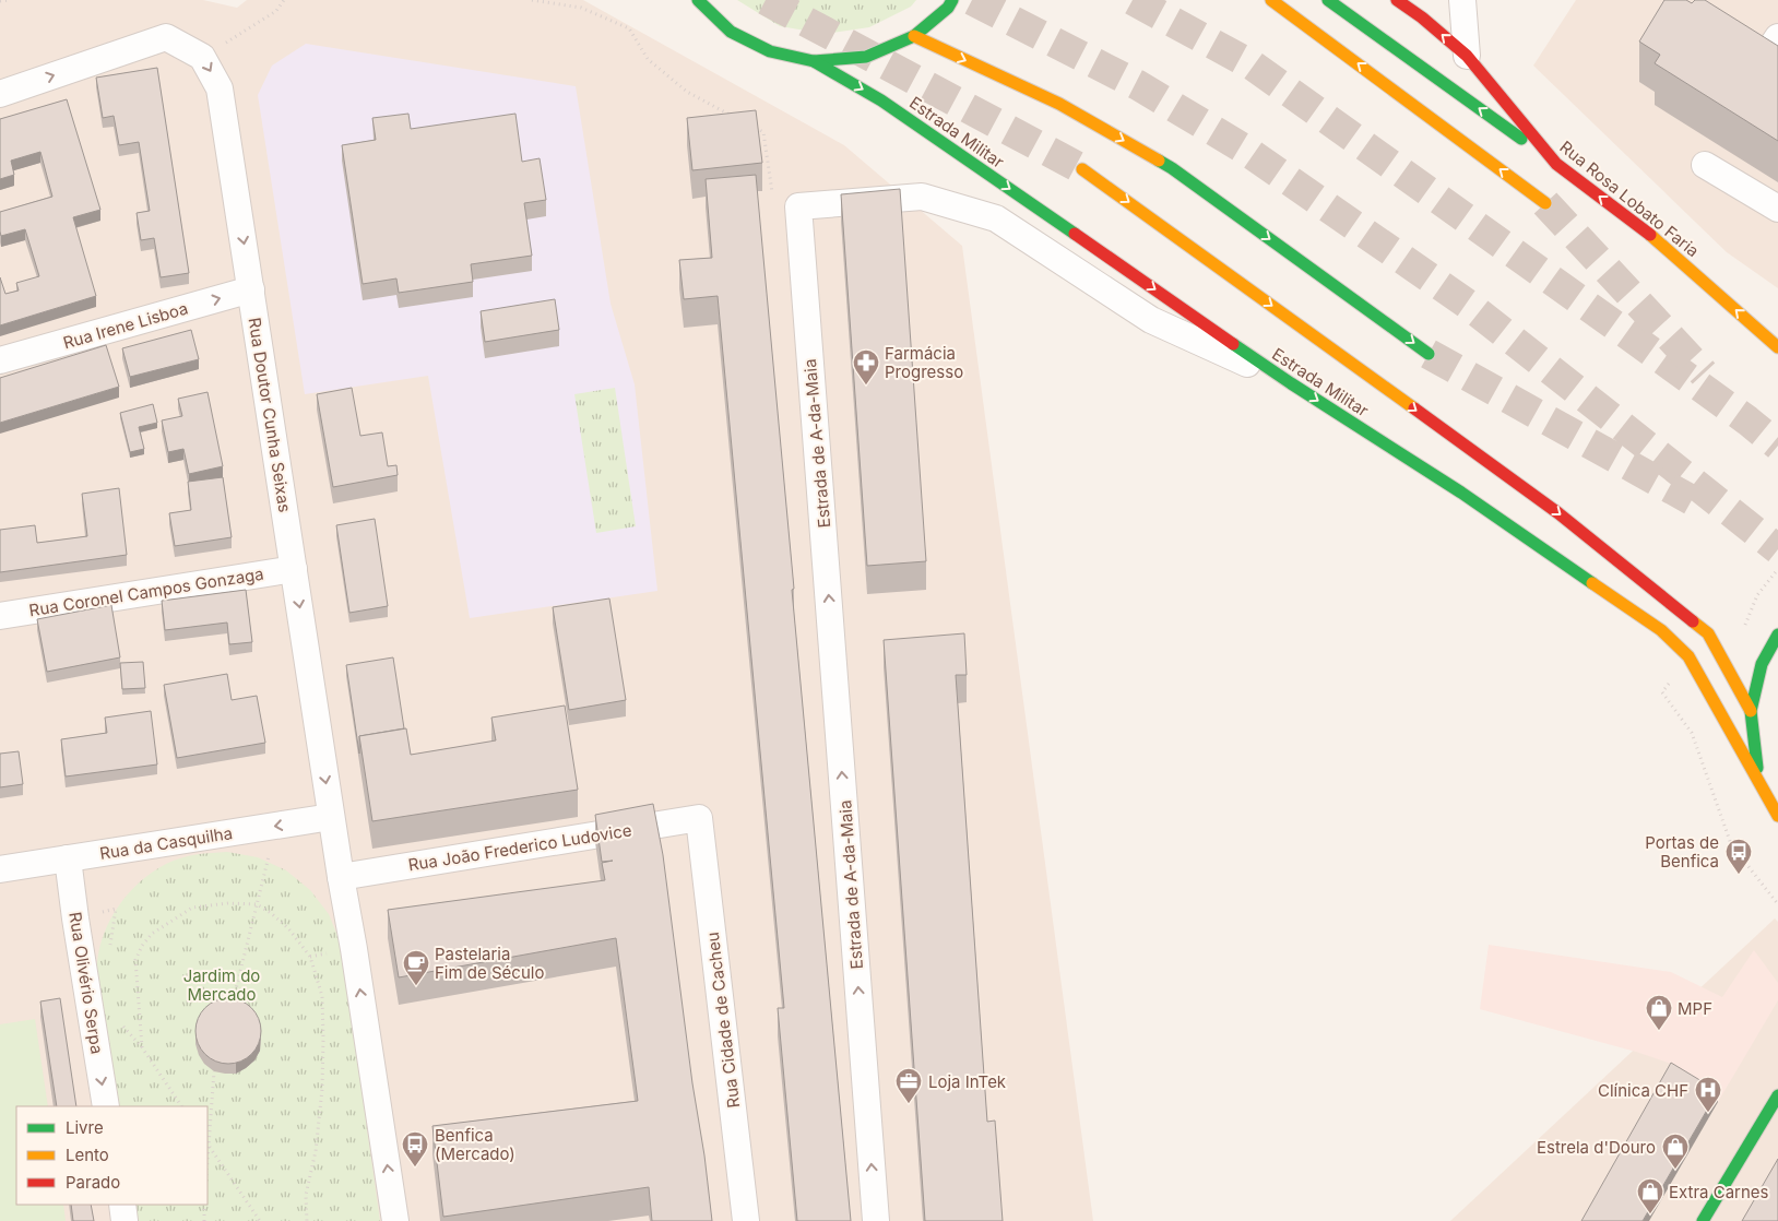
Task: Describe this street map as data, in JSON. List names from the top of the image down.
{
  "streets": {
    "main road": ["Estrada Militar", "Rua Rosa Lobato Faria"],
    "street": [
      "Rua Irene Lisboa",
      "Rua Doutor Cunha Seixas",
      "Estrada de A-da-Maia",
      "Rua Coronel Campos Gonzaga",
      "Rua da Casquilha",
      "Rua João Frederico Ludovice",
      "Rua Olivério Serpa",
      "Rua Cidade de Cacheu"
    ]
  },
  "crossings": [
    ["Rua Irene Lisboa", "Rua Doutor Cunha Seixas"],
    ["Rua Doutor Cunha Seixas", "Rua Coronel Campos Gonzaga"],
    ["Rua Doutor Cunha Seixas", "Rua da Casquilha"],
    ["Rua da Casquilha", "Rua Olivério Serpa"],
    ["Rua João Frederico Ludovice", "Rua Cidade de Cacheu"]
  ],
  "one_way": [
    "Rua Irene Lisboa",
    "Rua Doutor Cunha Seixas",
    "Estrada de A-da-Maia",
    "Rua Olivério Serpa"
  ],
  "parks": ["Jardim do Mercado"],
  "places": {
    "pharmacy": ["Farmácia Progresso"],
    "bus stop": ["Portas de Benfica", "Benfica (Mercado)"],
    "cafe": ["Pastelaria Fim de Século"],
    "shop": ["MPF", "Estrela d'Douro", "Extra Carnes"],
    "office": ["Loja InTek"],
    "hospital": ["Clínica CHF"]
  },
  "legend": ["Livre", "Lento", "Parado"]
}
